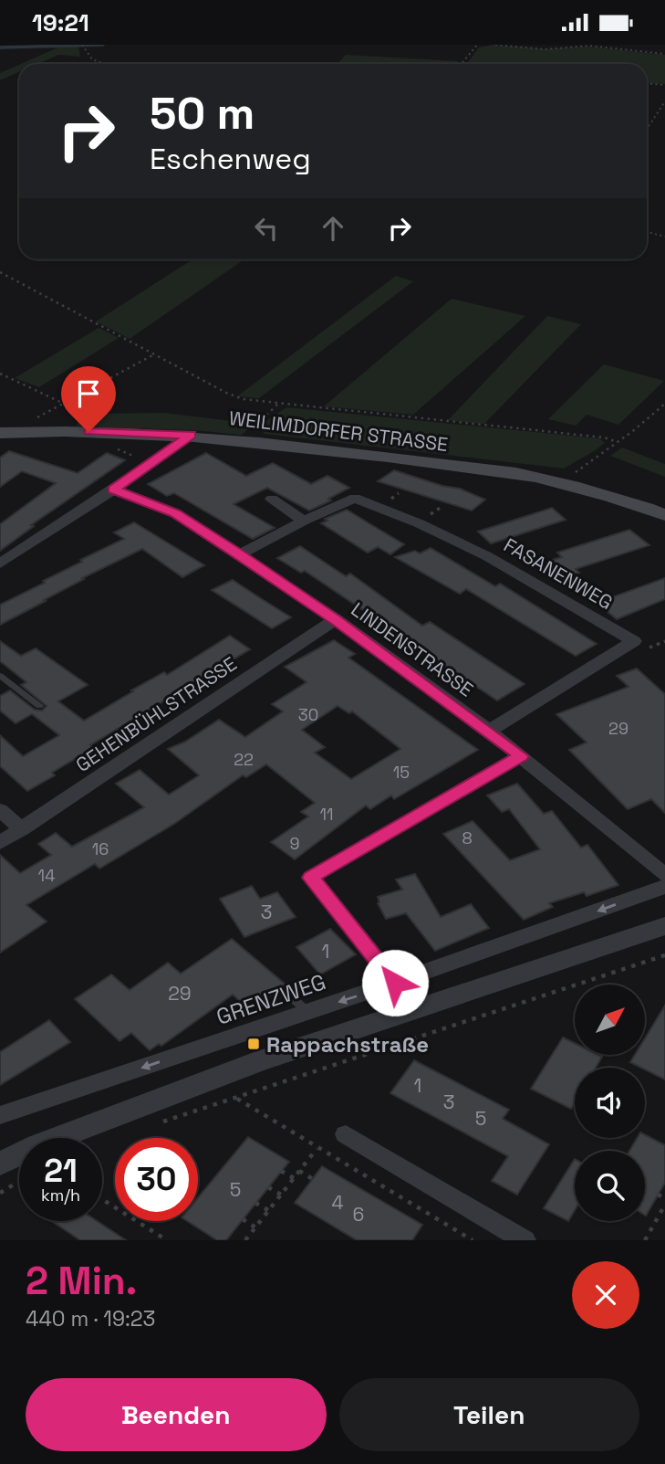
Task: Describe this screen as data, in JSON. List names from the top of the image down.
{
  "streets": {
    "main road": ["WEILIMDORFER STRASSE"],
    "street": [
      "FASANENWEG",
      "LINDENSTRASSE",
      "GEHENBÜHLSTRASSE",
      "GRENZWEG"
    ]
  },
  "crossings": [
    ["FASANENWEG", "LINDENSTRASSE"],
    ["LINDENSTRASSE", "GEHENBÜHLSTRASSE"]
  ],
  "places": {
    "transit": ["Rappachstraße"]
  },
  "house_numbers": [
    "30",
    "29",
    "22",
    "15",
    "11",
    "8",
    "9",
    "16",
    "14",
    "3",
    "1",
    "29",
    "1",
    "3",
    "5",
    "5",
    "4",
    "6"
  ],
  "north": "top right",
  "page": {
    "status": "19:21",
    "turn": ["50 m", "Eschenweg"],
    "speed": "21 km/h",
    "limit": "30",
    "heading": ["2 Min.", "440 m · 19:23"],
    "buttons": ["Beenden", "Teilen"]
  }
}
